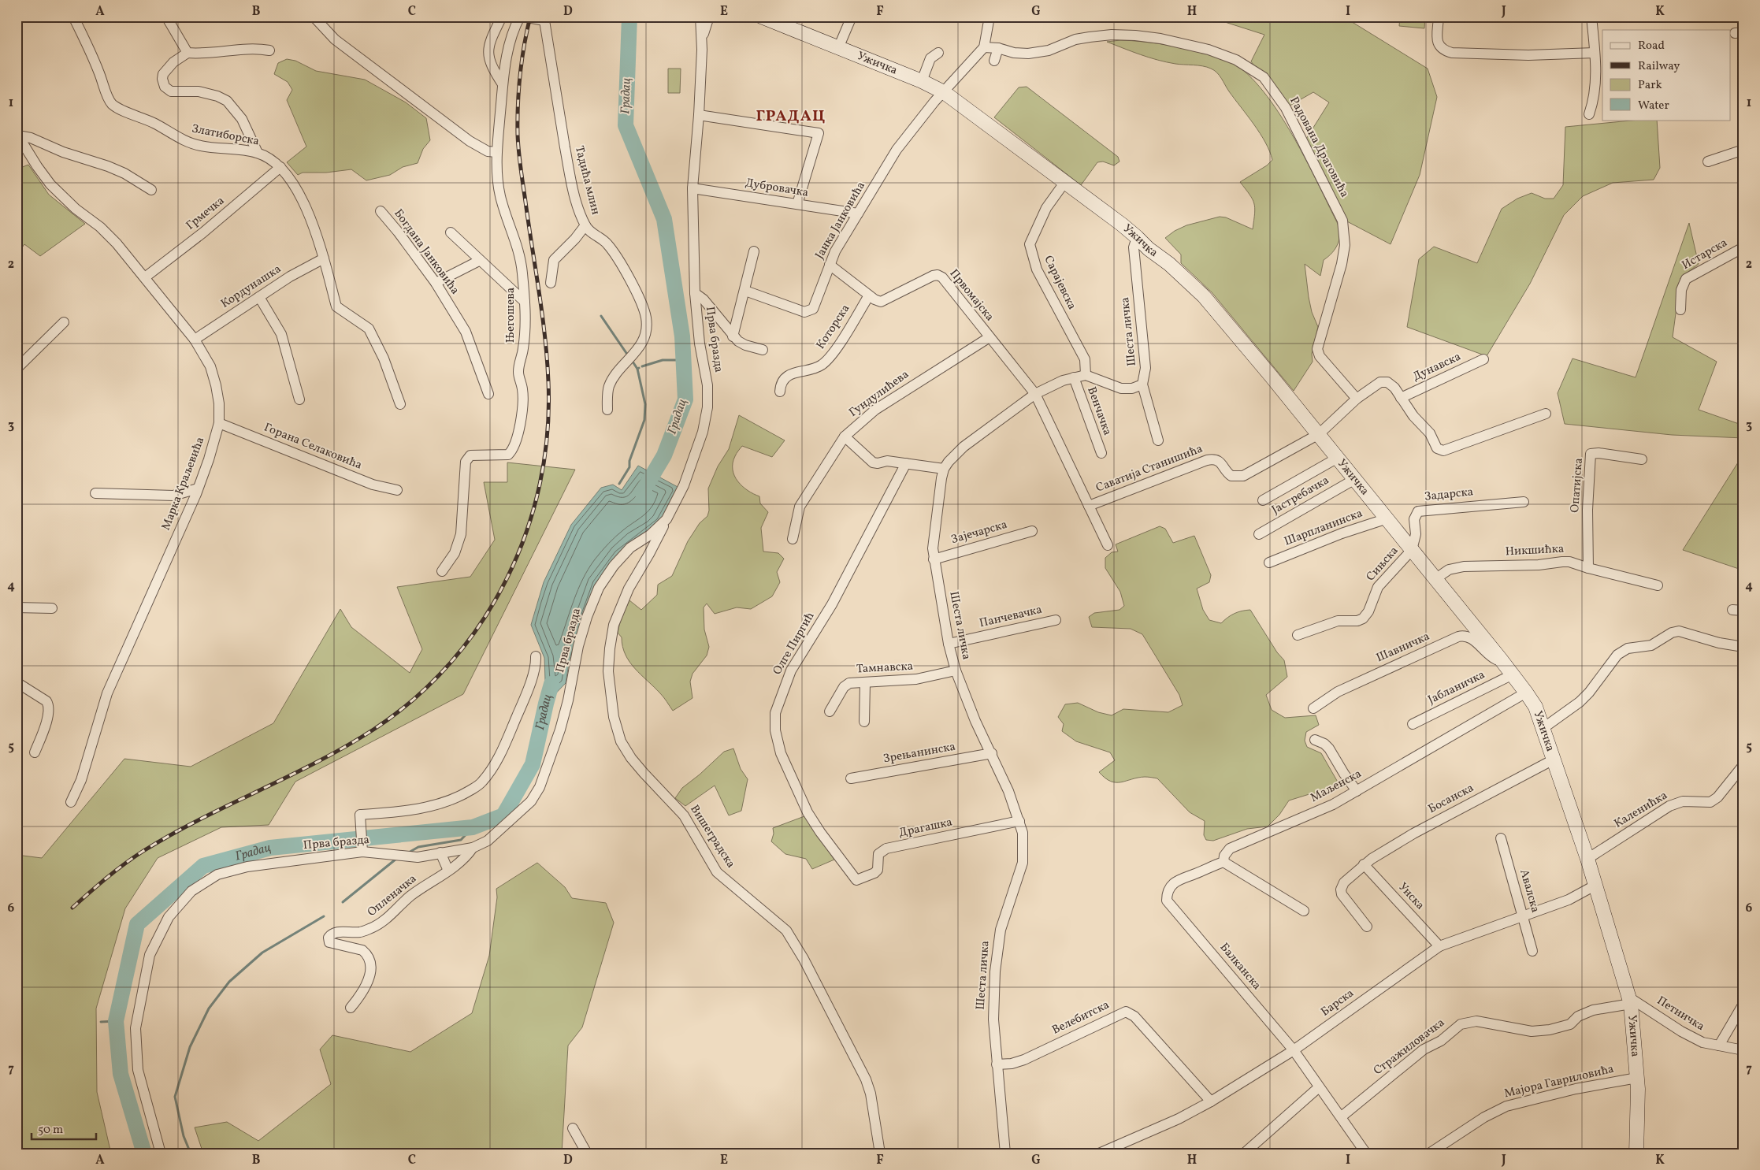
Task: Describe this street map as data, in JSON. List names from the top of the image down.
{
  "streets": {
    "main road": ["Ужичка"],
    "street": [
      "Златиборска",
      "Радована Драговића",
      "Тадића млин",
      "Дубровачка",
      "Грмечка",
      "Јанка Јанковића",
      "Богдана Јанковића",
      "Истарска",
      "Сарајевска",
      "Кордунашка",
      "Првомајска",
      "Његошева",
      "Которска",
      "Шеста личка",
      "Прва бразда",
      "Дунавска",
      "Гундулићева",
      "Венчачка",
      "Горана Селаковића",
      "Саватија Станишића",
      "Марка Краљевића",
      "Опатијска",
      "Задарска",
      "Јастребачка",
      "Шарпланинска",
      "Зајечарска",
      "Никшићка",
      "Сињска",
      "Панчевачка",
      "Олге Пиргић",
      "Шавничка",
      "Тамнавска",
      "Јабланичка",
      "Зрењанинска",
      "Маљенска",
      "Босанска",
      "Каленићка",
      "Драгашка",
      "Вишеградска",
      "Авалска",
      "Опленачка",
      "Унска",
      "Балканска",
      "Барска",
      "Петничка",
      "Велебитска",
      "Стражиловачка",
      "Мајора Гавриловића"
    ]
  },
  "crossings": [
    ["Ужичка", "Јанка Јанковића"],
    ["Ужичка", "Сарајевска"],
    ["Ужичка", "Шеста личка"],
    ["Ужичка", "Саватија Станишића"],
    ["Ужичка", "Задарска"],
    ["Ужичка", "Јастребачка"],
    ["Ужичка", "Шарпланинска"],
    ["Ужичка", "Никшићка"],
    ["Ужичка", "Сињска"],
    ["Ужичка", "Шавничка"],
    ["Ужичка", "Јабланичка"],
    ["Ужичка", "Маљенска"],
    ["Ужичка", "Босанска"],
    ["Ужичка", "Каленићка"],
    ["Ужичка", "Барска"],
    ["Ужичка", "Петничка"],
    ["Ужичка", "Стражиловачка"],
    ["Ужичка", "Мајора Гавриловића"],
    ["Златиборска", "Грмечка"],
    ["Златиборска", "Кордунашка"],
    ["Радована Драговића", "Јанка Јанковића"],
    ["Дубровачка", "Јанка Јанковића"],
    ["Дубровачка", "Прва бразда"],
    ["Грмечка", "Марка Краљевића"],
    ["Јанка Јанковића", "Првомајска"],
    ["Кордунашка", "Марка Краљевића"],
    ["Првомајска", "Которска"],
    ["Првомајска", "Гундулићева"],
    ["Првомајска", "Саватија Станишића"],
    ["Шеста личка", "Зајечарска"],
    ["Шеста личка", "Панчевачка"],
    ["Шеста личка", "Тамнавска"],
    ["Шеста личка", "Зрењанинска"],
    ["Шеста личка", "Драгашка"],
    ["Шеста личка", "Велебитска"],
    ["Прва бразда", "Вишеградска"],
    ["Прва бразда", "Опленачка"],
    ["Горана Селаковића", "Марка Краљевића"],
    ["Опатијска", "Никшићка"],
    ["Задарска", "Сињска"],
    ["Олге Пиргић", "Драгашка"],
    ["Маљенска", "Балканска"],
    ["Босанска", "Унска"],
    ["Авалска", "Барска"],
    ["Унска", "Барска"],
    ["Балканска", "Барска"],
    ["Барска", "Велебитска"],
    ["Петничка", "Стражиловачка"]
  ],
  "districts": ["ГРАДАЦ"],
  "water": ["Градац"],
  "legend": [
    "Road",
    "Railway",
    "Park",
    "Water"
  ],
  "scale_bar": "50 m",
  "grid": {
    "columns": [
      "A",
      "B",
      "C",
      "D",
      "E",
      "F",
      "G",
      "H",
      "I",
      "J",
      "K"
    ],
    "rows": [
      "1",
      "2",
      "3",
      "4",
      "5",
      "6",
      "7"
    ]
  }
}
